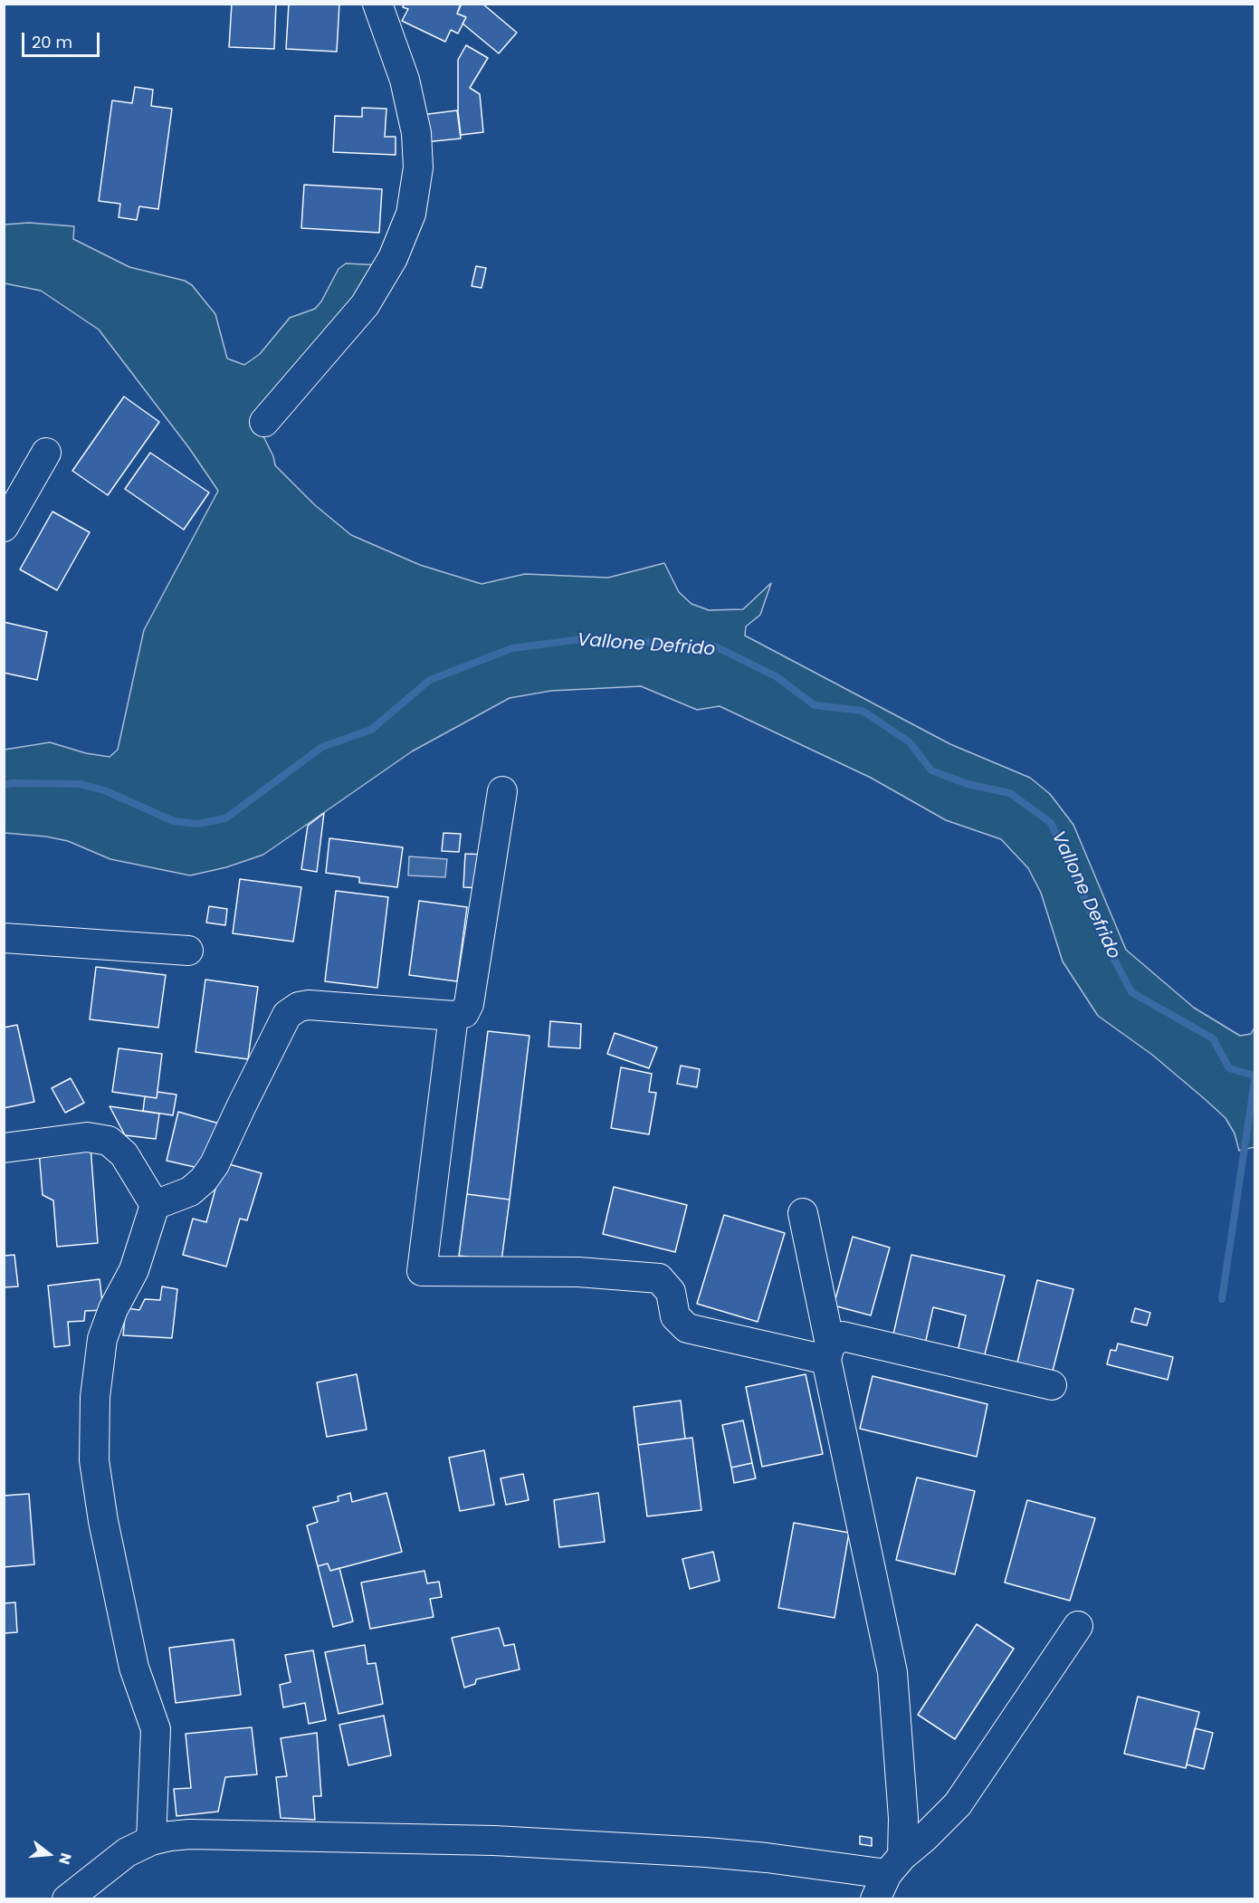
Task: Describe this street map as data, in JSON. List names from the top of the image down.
{
  "water": ["Vallone Defrido"],
  "scale_bar": "20 m",
  "north": "right"
}
